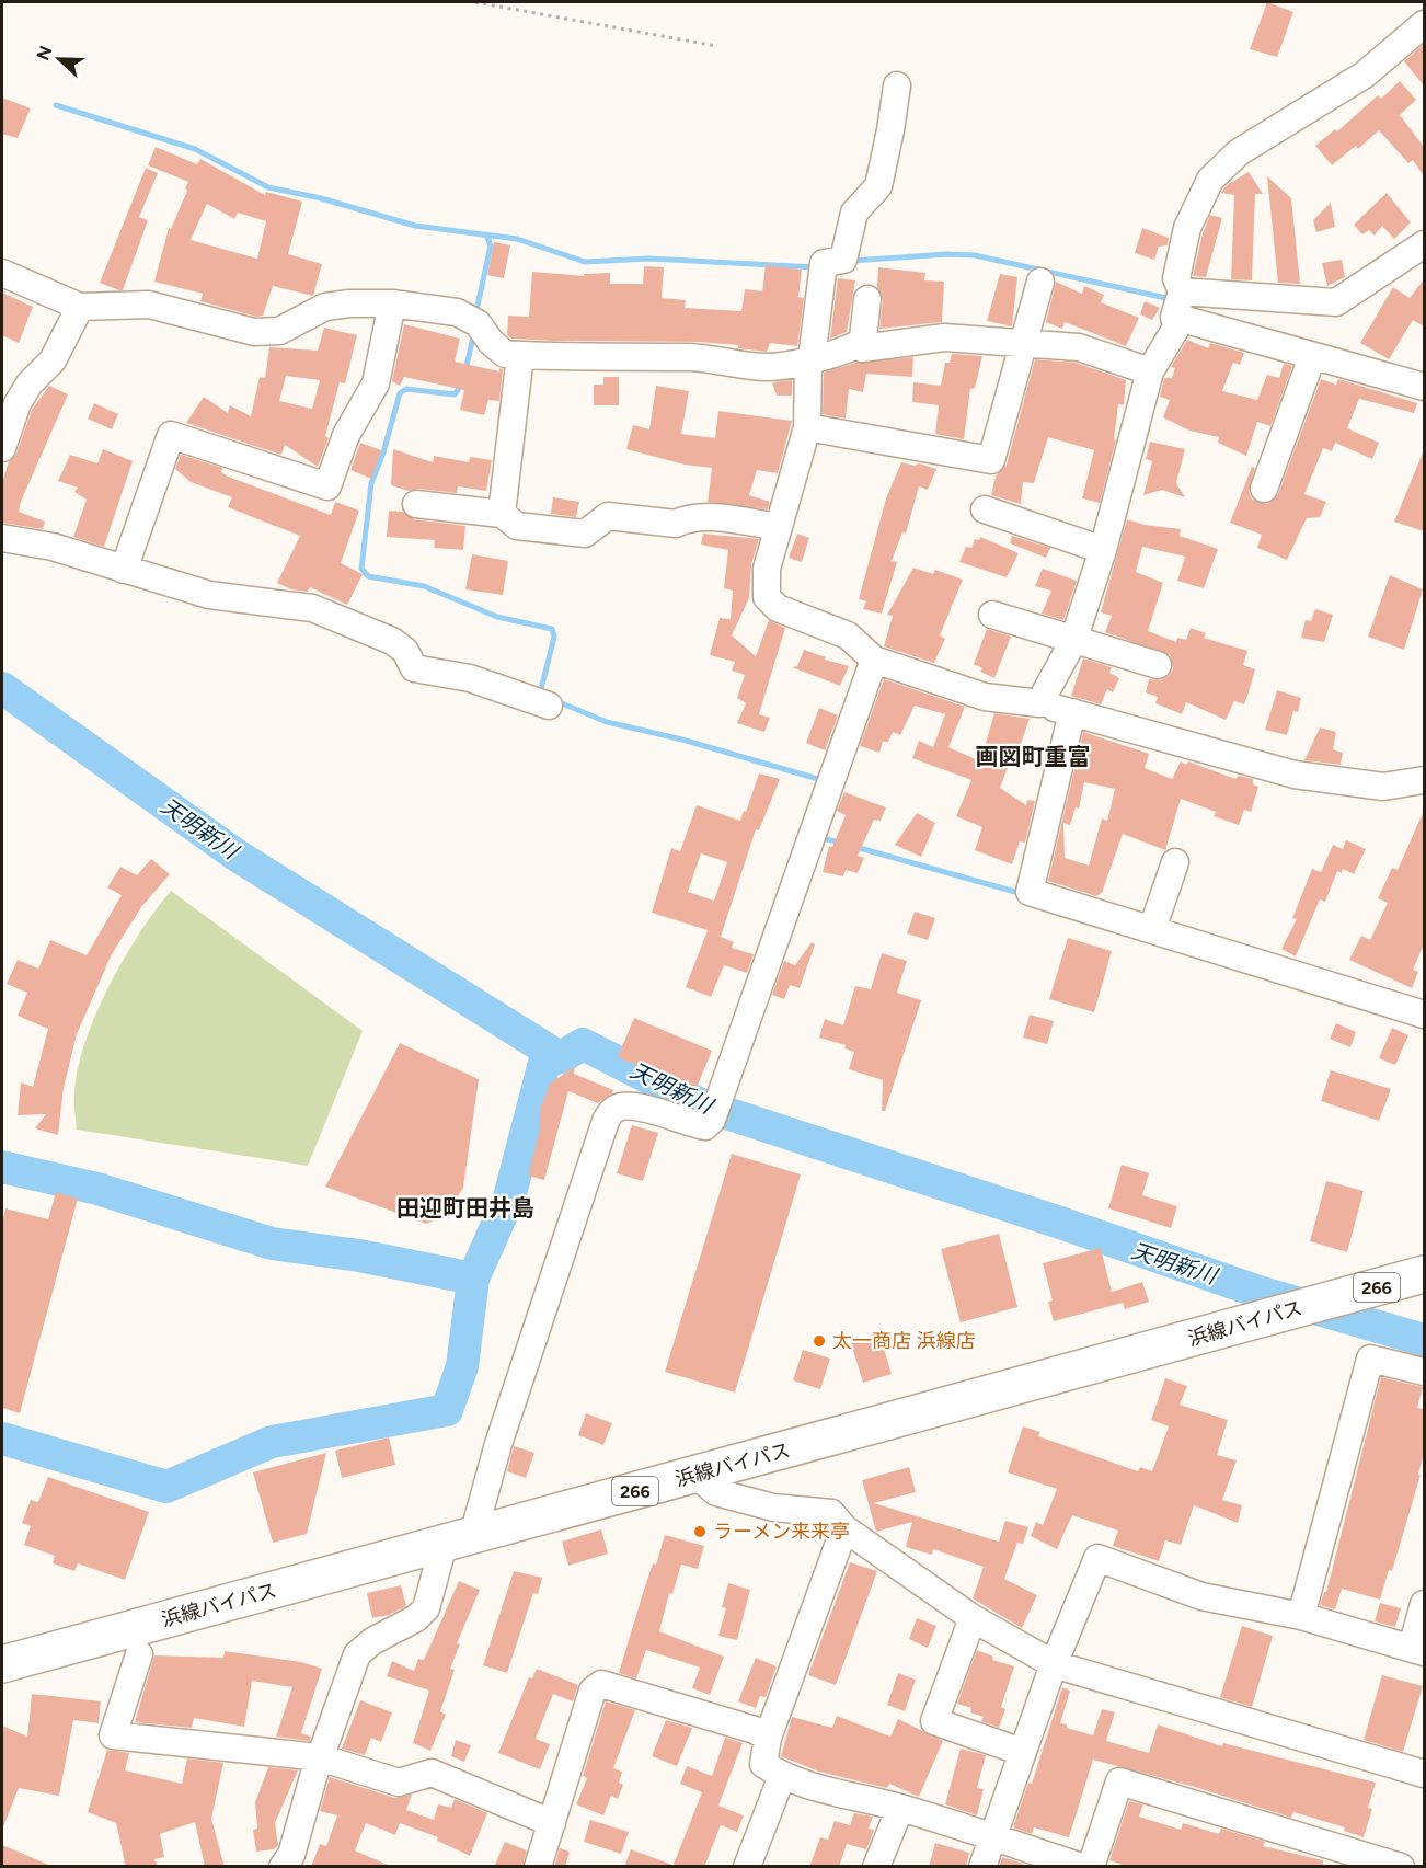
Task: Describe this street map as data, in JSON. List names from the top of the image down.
{
  "streets": {
    "highway": ["266", "浜線バイパス"]
  },
  "districts": ["画図町重富", "田迎町田井島"],
  "water": ["天明新川"],
  "places": ["太一商店 浜線店", "ラーメン来来亭"],
  "north": "left"
}
